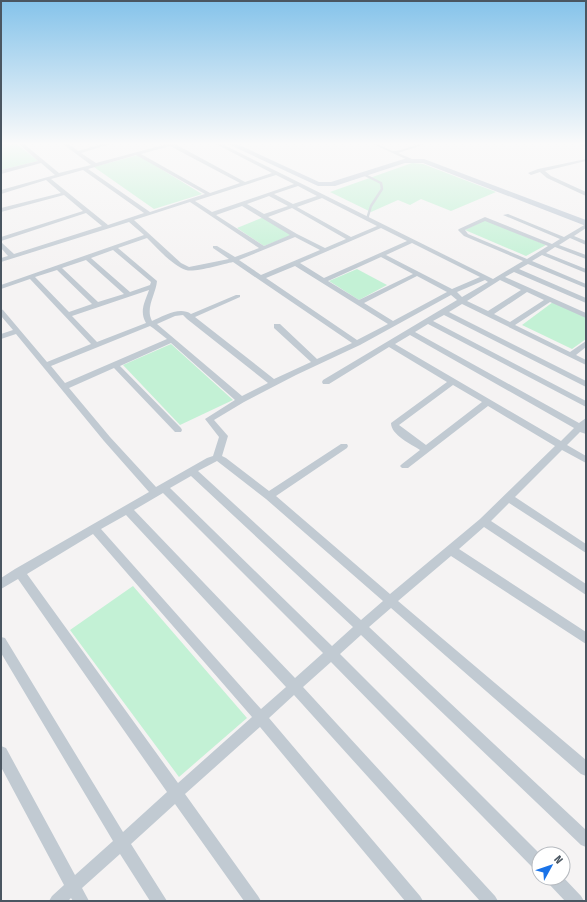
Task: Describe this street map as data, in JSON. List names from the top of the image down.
{
  "north": "top right"
}
